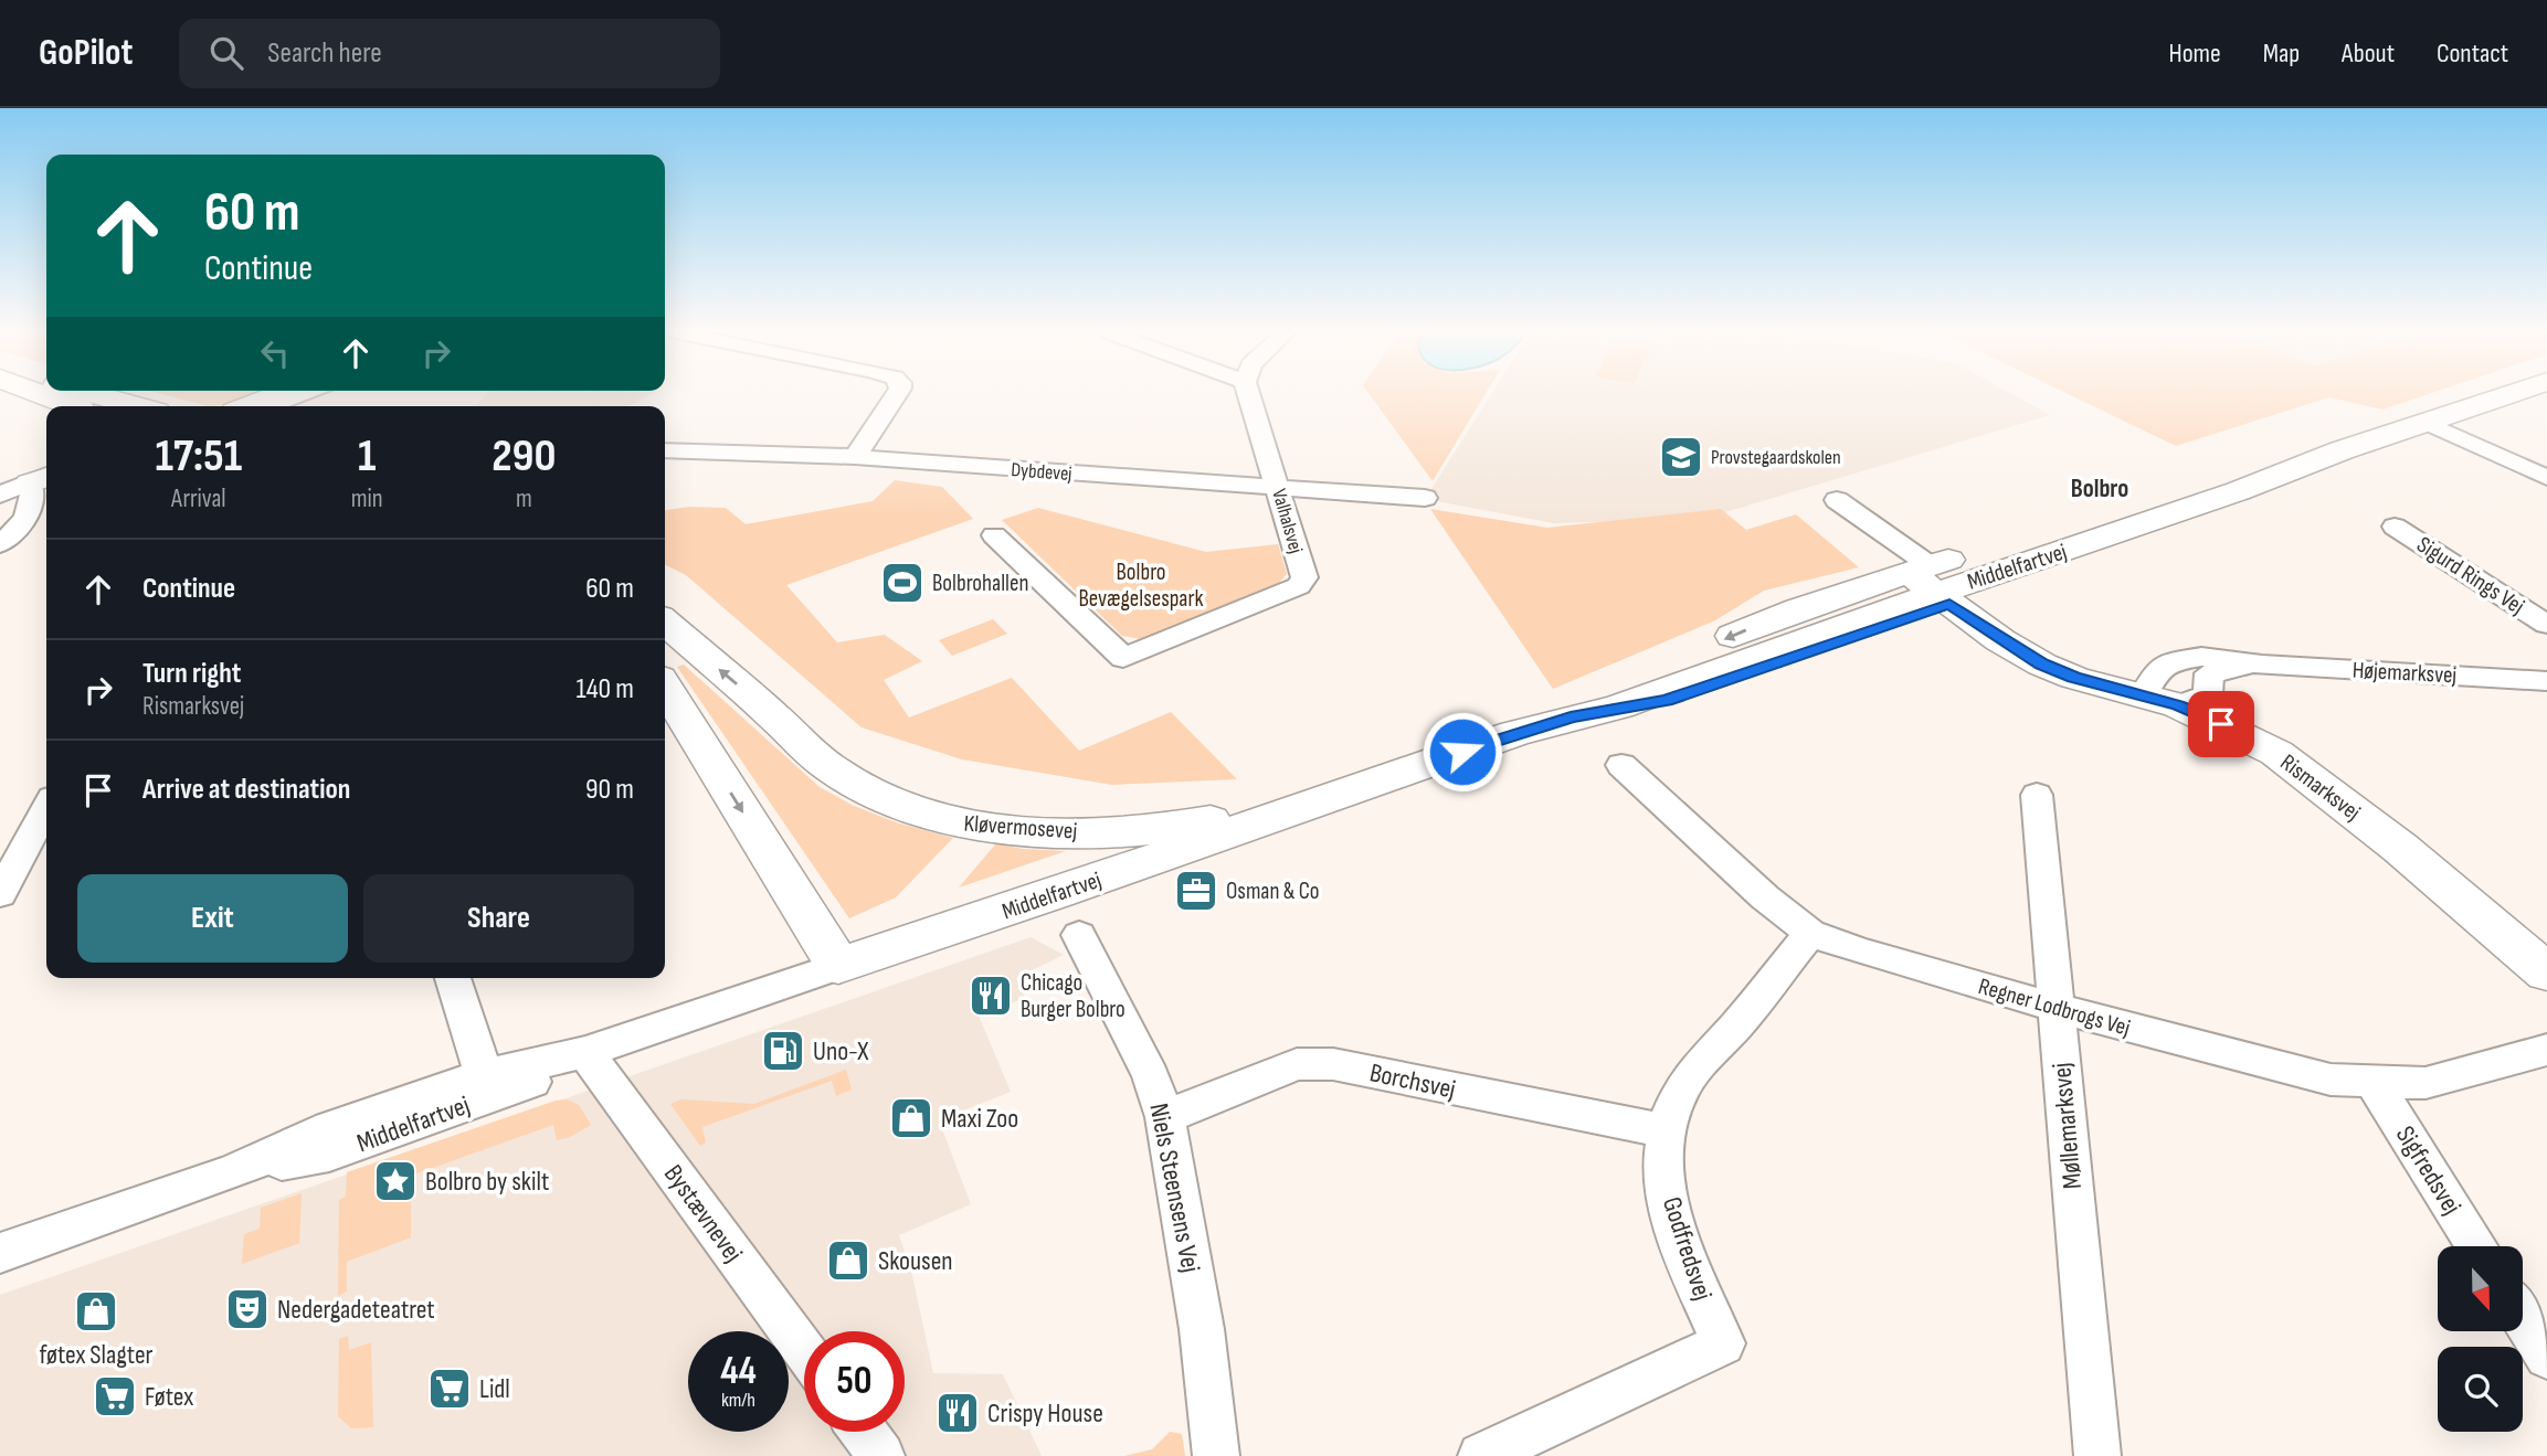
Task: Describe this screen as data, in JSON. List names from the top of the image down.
{
  "streets": {
    "main road": ["Middelfartvej", "Rismarksvej", "Kløvermosevej"],
    "street": [
      "Dybdevej",
      "Valhalsvej",
      "Sigurd Rings Vej",
      "Højemarksvej",
      "Regner Lodbrogs Vej",
      "Borchsvej",
      "Møllemarksvej",
      "Sigfredsvej",
      "Niels Steensens Vej",
      "Bystævnevej",
      "Godfredsvej"
    ]
  },
  "crossings": [
    ["Dybdevej", "Valhalsvej"],
    ["Middelfartvej", "Rismarksvej"],
    ["Middelfartvej", "Kløvermosevej"],
    ["Middelfartvej", "Bystævnevej"],
    ["Højemarksvej", "Rismarksvej"],
    ["Regner Lodbrogs Vej", "Møllemarksvej"],
    ["Regner Lodbrogs Vej", "Sigfredsvej"],
    ["Regner Lodbrogs Vej", "Godfredsvej"],
    ["Borchsvej", "Niels Steensens Vej"],
    ["Borchsvej", "Godfredsvej"]
  ],
  "one_way": ["Kløvermosevej"],
  "districts": ["Bolbro"],
  "parks": ["Bolbro Bevægelsespark"],
  "places": {
    "school or university": ["Provstegaardskolen"],
    "sports": ["Bolbrohallen"],
    "office": ["Osman & Co"],
    "restaurant": ["Chicago Burger Bolbro", "Crispy House"],
    "fuel station": ["Uno-X"],
    "shop": ["Maxi Zoo", "Skousen", "føtex Slagter"],
    "place": ["Bolbro by skilt"],
    "theatre": ["Nedergadeteatret"],
    "supermarket": ["Lidl", "Føtex"]
  },
  "north": "bottom",
  "page": {
    "header": "GoPilot",
    "search": "Search here",
    "nav": [
      "Home",
      "Map",
      "About",
      "Contact"
    ],
    "turn": ["60 m", "Continue"],
    "eta": [
      "17:51",
      "Arrival",
      "1",
      "min",
      "290",
      "m"
    ],
    "list": [
      {
        "name": "Continue",
        "value": "60 m"
      },
      {
        "name": "Turn right",
        "note": "Rismarksvej",
        "value": "140 m"
      },
      {
        "name": "Arrive at destination",
        "value": "90 m"
      }
    ],
    "buttons": ["Exit", "Share"],
    "speed": "44 km/h",
    "limit": "50"
  }
}
